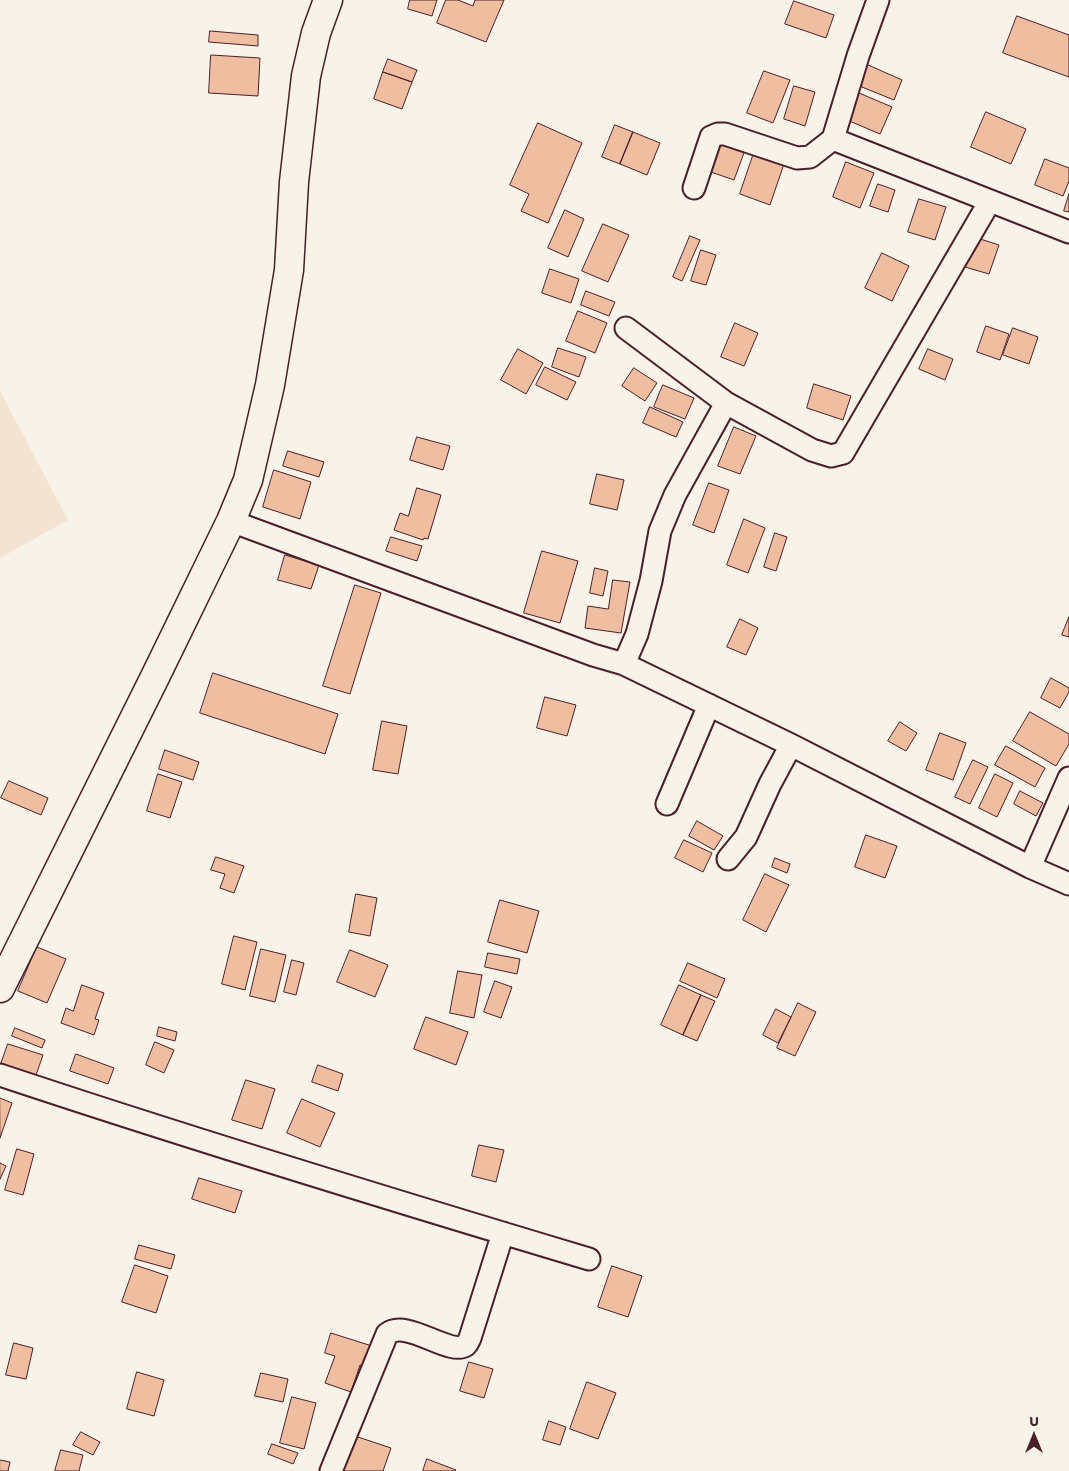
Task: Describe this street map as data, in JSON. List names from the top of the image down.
{
  "north": "top"
}
